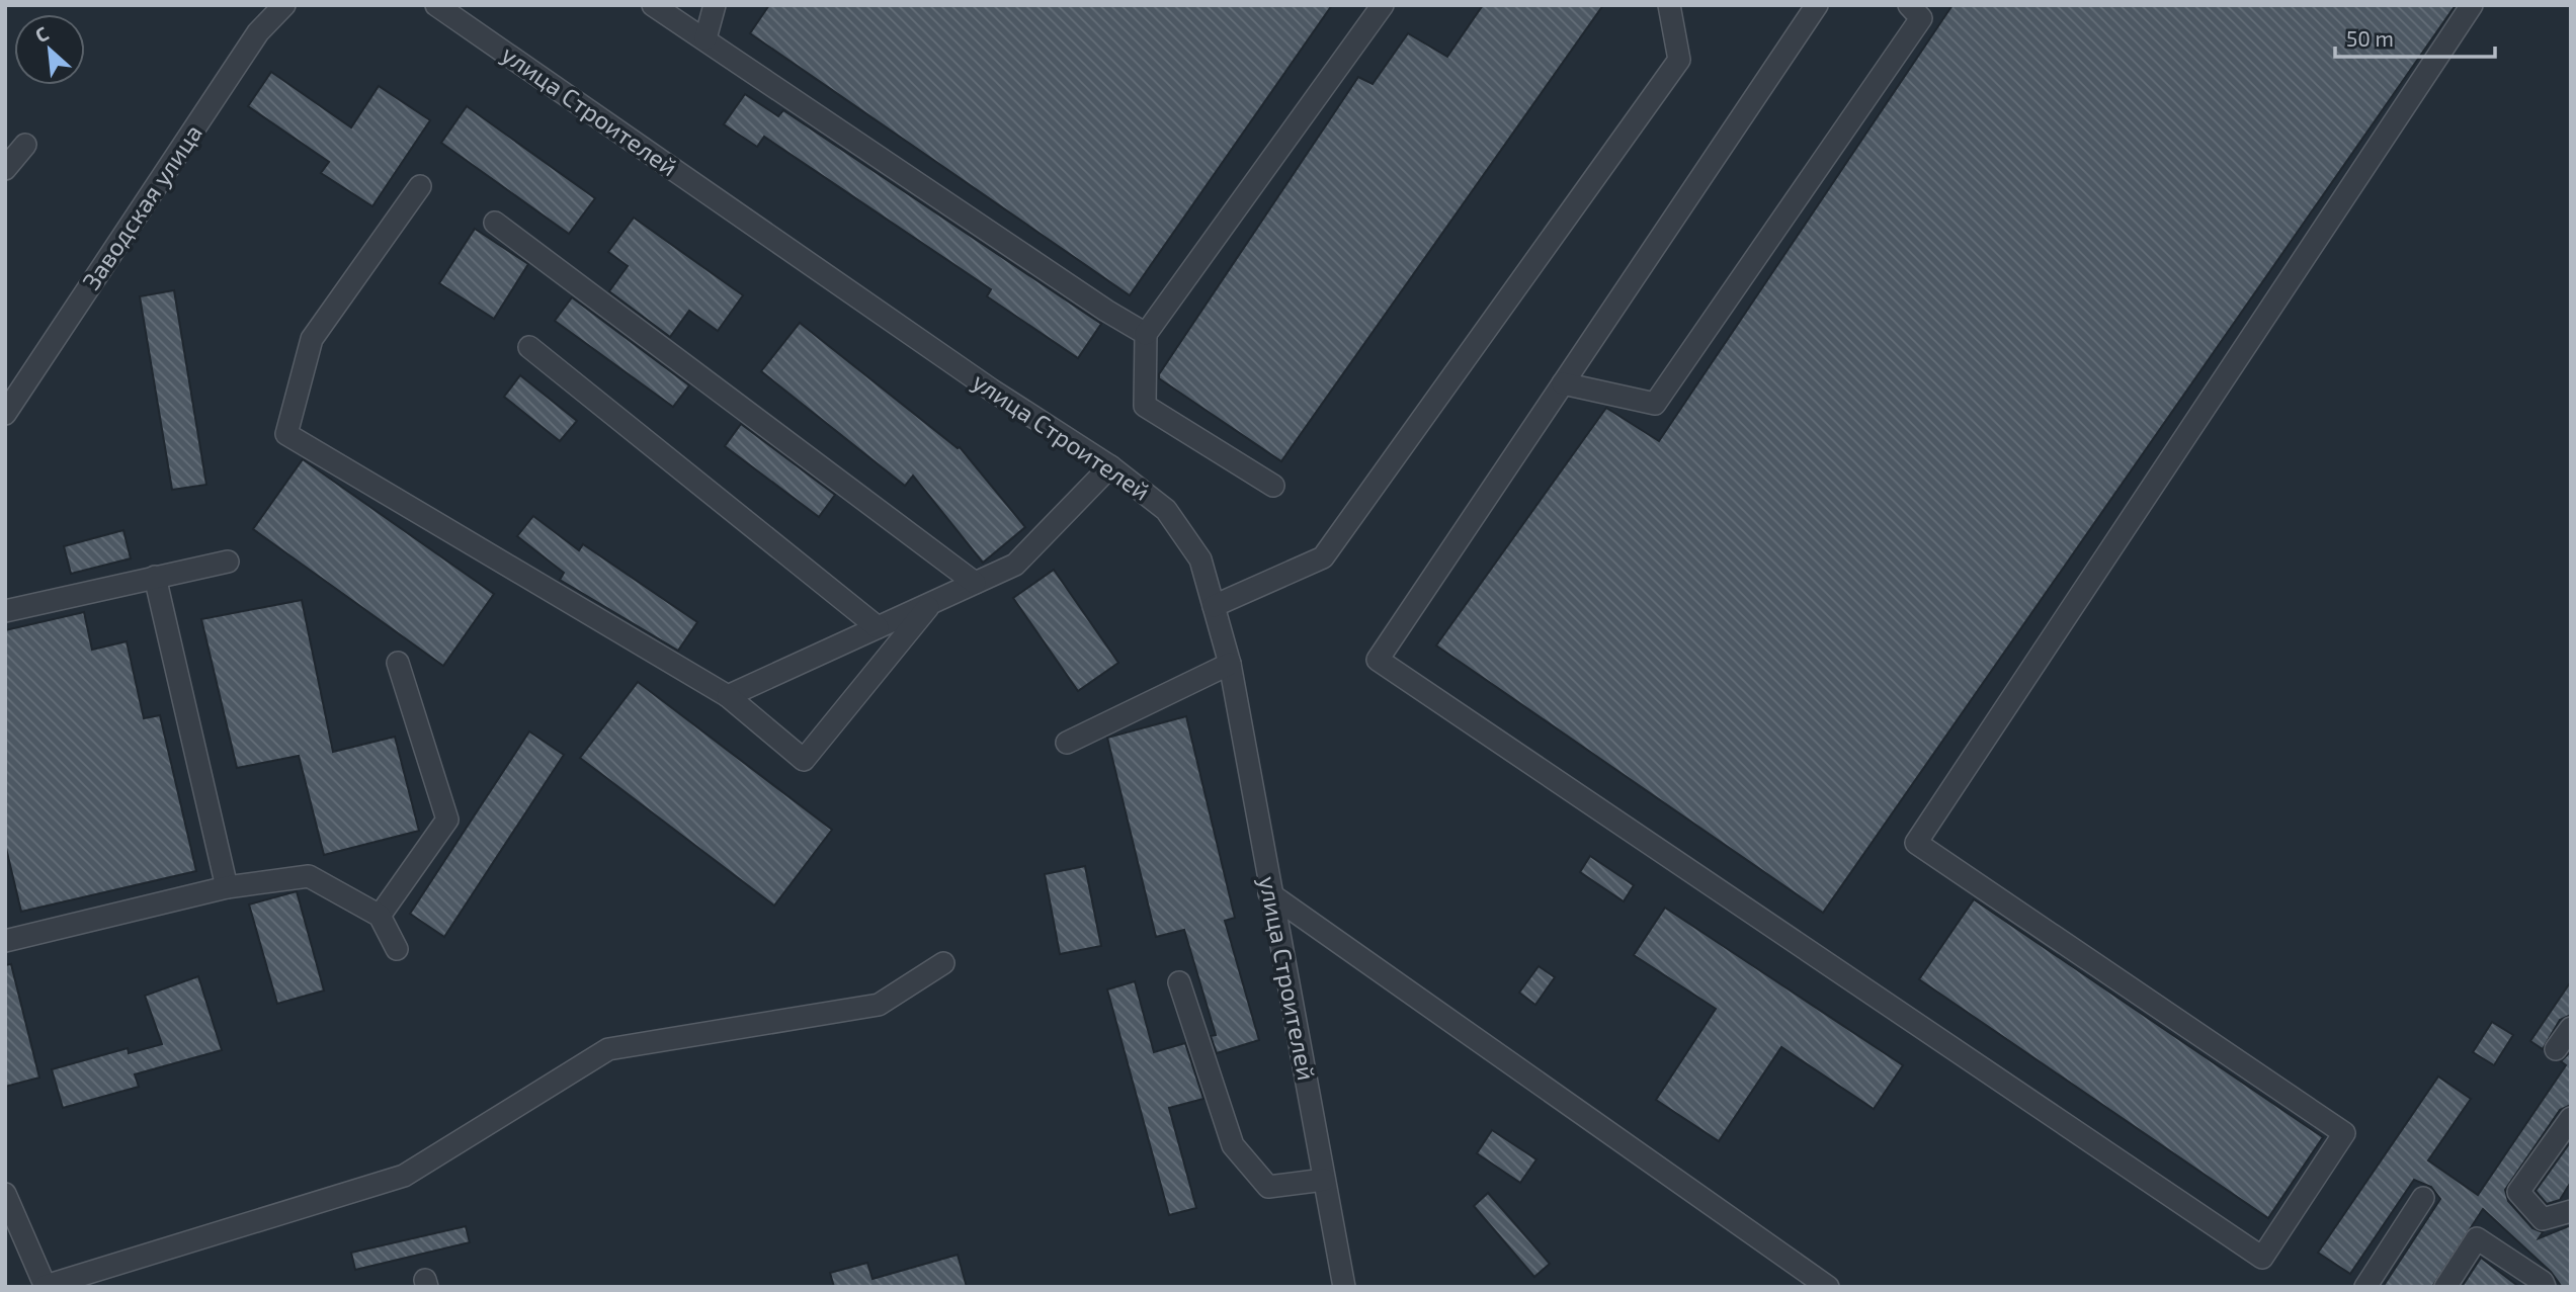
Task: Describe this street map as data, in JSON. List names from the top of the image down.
{
  "streets": {
    "street": ["улица Строителей", "Заводская улица"]
  },
  "scale_bar": "50 m",
  "north": "top left"
}
